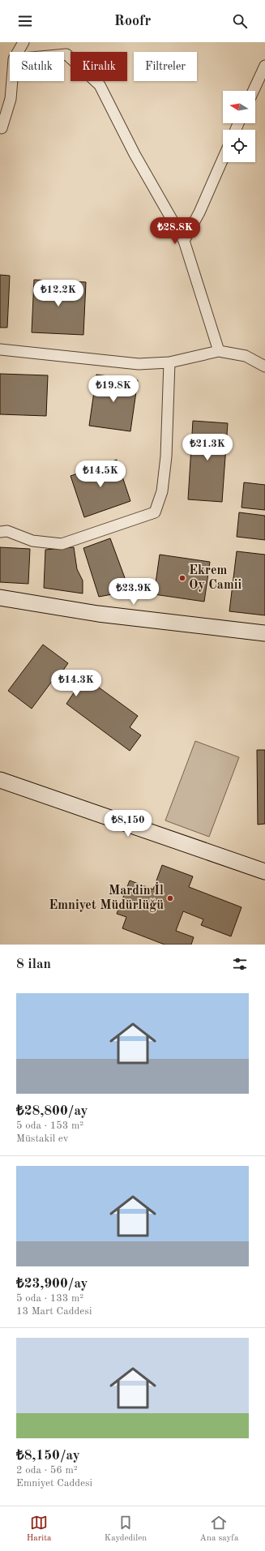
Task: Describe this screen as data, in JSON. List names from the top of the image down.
{
  "places": ["Ekrem Oy Camii", "Mardin İl Emniyet Müdürlüğü"],
  "north": "left",
  "page": {
    "header": "Roofr",
    "chip": ["Satılık", "Kiralık", "Filtreler"],
    "price": [
      "₺28.8K",
      "₺12.2K",
      "₺19.8K",
      "₺21.3K",
      "₺14.5K",
      "₺23.9K",
      "₺14.3K",
      "₺8,150"
    ],
    "heading": "8 ilan",
    "list": [
      {
        "name": "₺28,800/ay",
        "note": "5 oda · 153 m² · Müstakil ev"
      },
      {
        "name": "₺23,900/ay",
        "note": "5 oda · 133 m² · 13 Mart Caddesi"
      },
      {
        "name": "₺8,150/ay",
        "note": "2 oda · 56 m² · Emniyet Caddesi"
      }
    ],
    "tabs": ["Harita", "Kaydedilen", "Ana sayfa"]
  }
}
